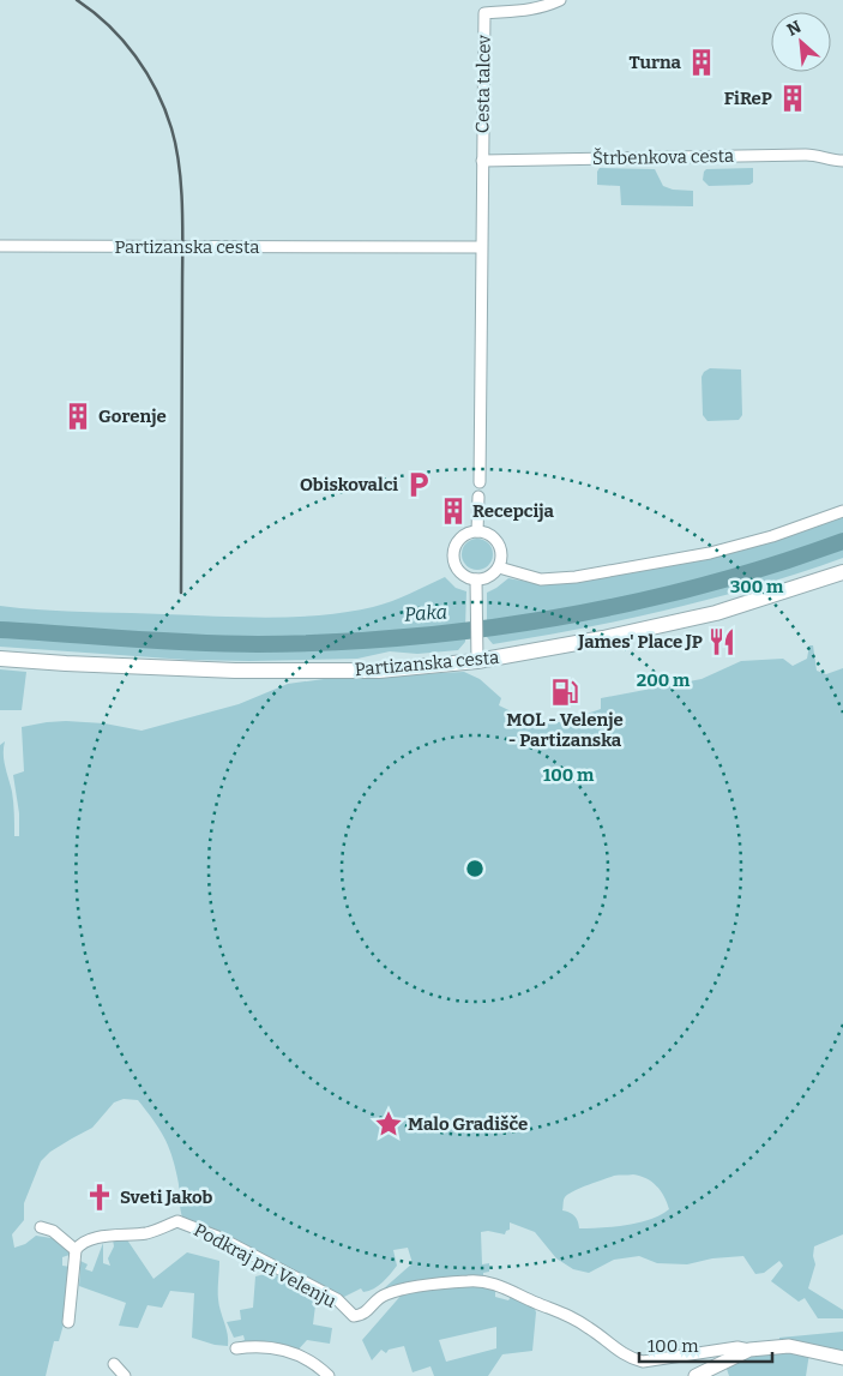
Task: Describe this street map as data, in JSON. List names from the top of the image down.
{
  "streets": {
    "main road": ["Partizanska cesta"],
    "street": ["Cesta talcev", "Štrbenkova cesta", "Podkraj pri Velenju"]
  },
  "crossings": [
    ["Cesta talcev", "Štrbenkova cesta"]
  ],
  "water": ["Paka"],
  "places": {
    "building": [
      "Turna",
      "FiReP",
      "Gorenje",
      "Recepcija"
    ],
    "parking": ["Obiskovalci"],
    "restaurant": ["James' Place JP"],
    "fuel station": ["MOL - Velenje - Partizanska"],
    "place": ["Malo Gradišče"],
    "church": ["Sveti Jakob"]
  },
  "scale_bar": "100 m",
  "north": "top left",
  "rings": ["300 m", "200 m", "100 m"]
}
